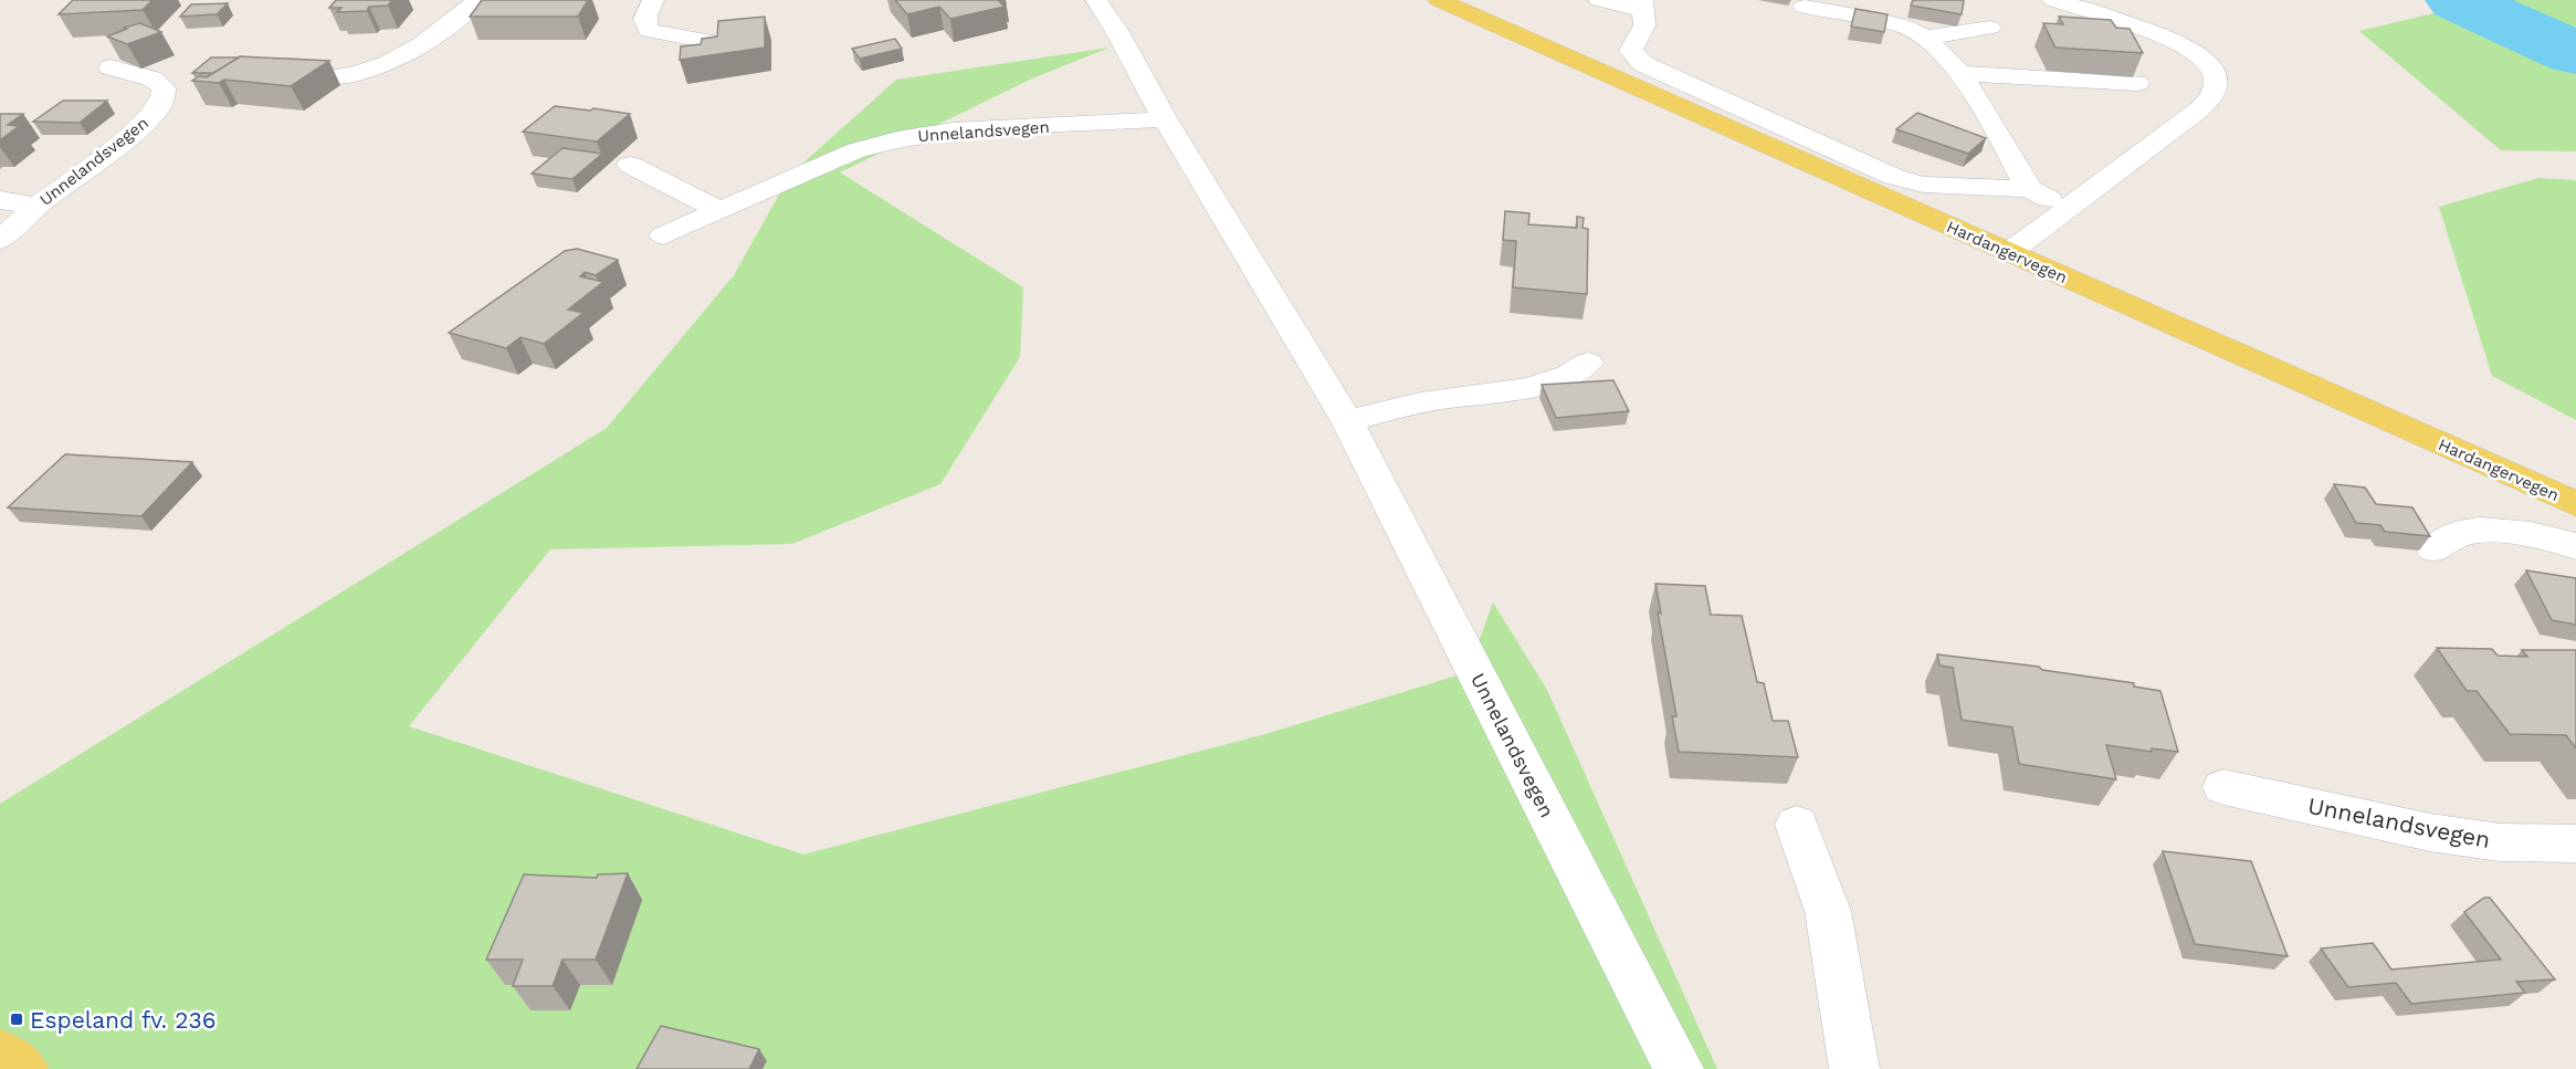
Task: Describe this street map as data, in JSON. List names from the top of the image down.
{
  "streets": {
    "main road": ["Hardangervegen"],
    "street": ["Unnelandsvegen"]
  },
  "places": {
    "transit": ["Espeland fv. 236"]
  }
}
